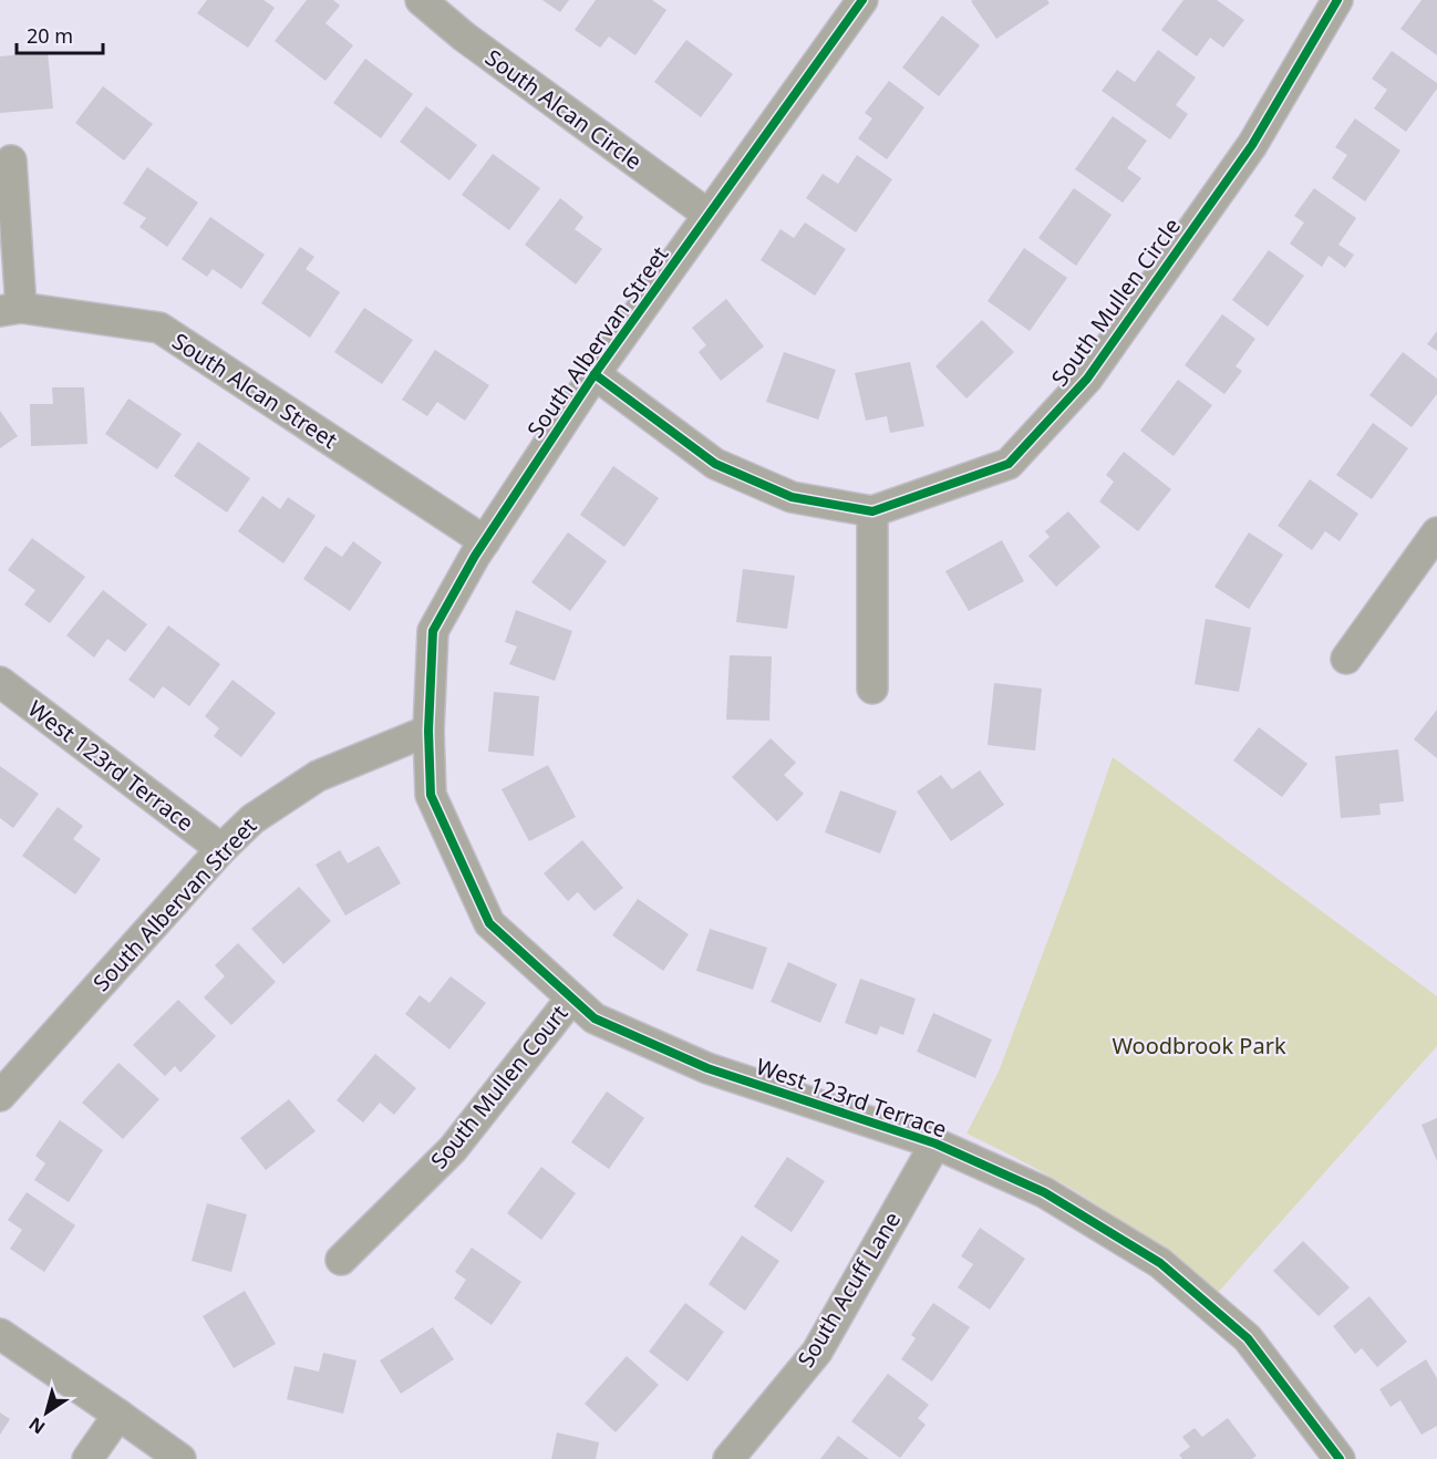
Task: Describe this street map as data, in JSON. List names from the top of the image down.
{
  "streets": {
    "street": [
      "South Alcan Circle",
      "South Mullen Circle",
      "South Albervan Street",
      "South Alcan Street",
      "West 123rd Terrace",
      "South Mullen Court",
      "South Acuff Lane"
    ]
  },
  "crossings": [
    ["South Alcan Circle", "South Albervan Street"],
    ["South Mullen Circle", "South Albervan Street"],
    ["South Albervan Street", "South Alcan Street"],
    ["South Albervan Street", "West 123rd Terrace"],
    ["West 123rd Terrace", "South Mullen Court"],
    ["West 123rd Terrace", "South Acuff Lane"]
  ],
  "parks": ["Woodbrook Park"],
  "scale_bar": "20 m",
  "north": "bottom left"
}
